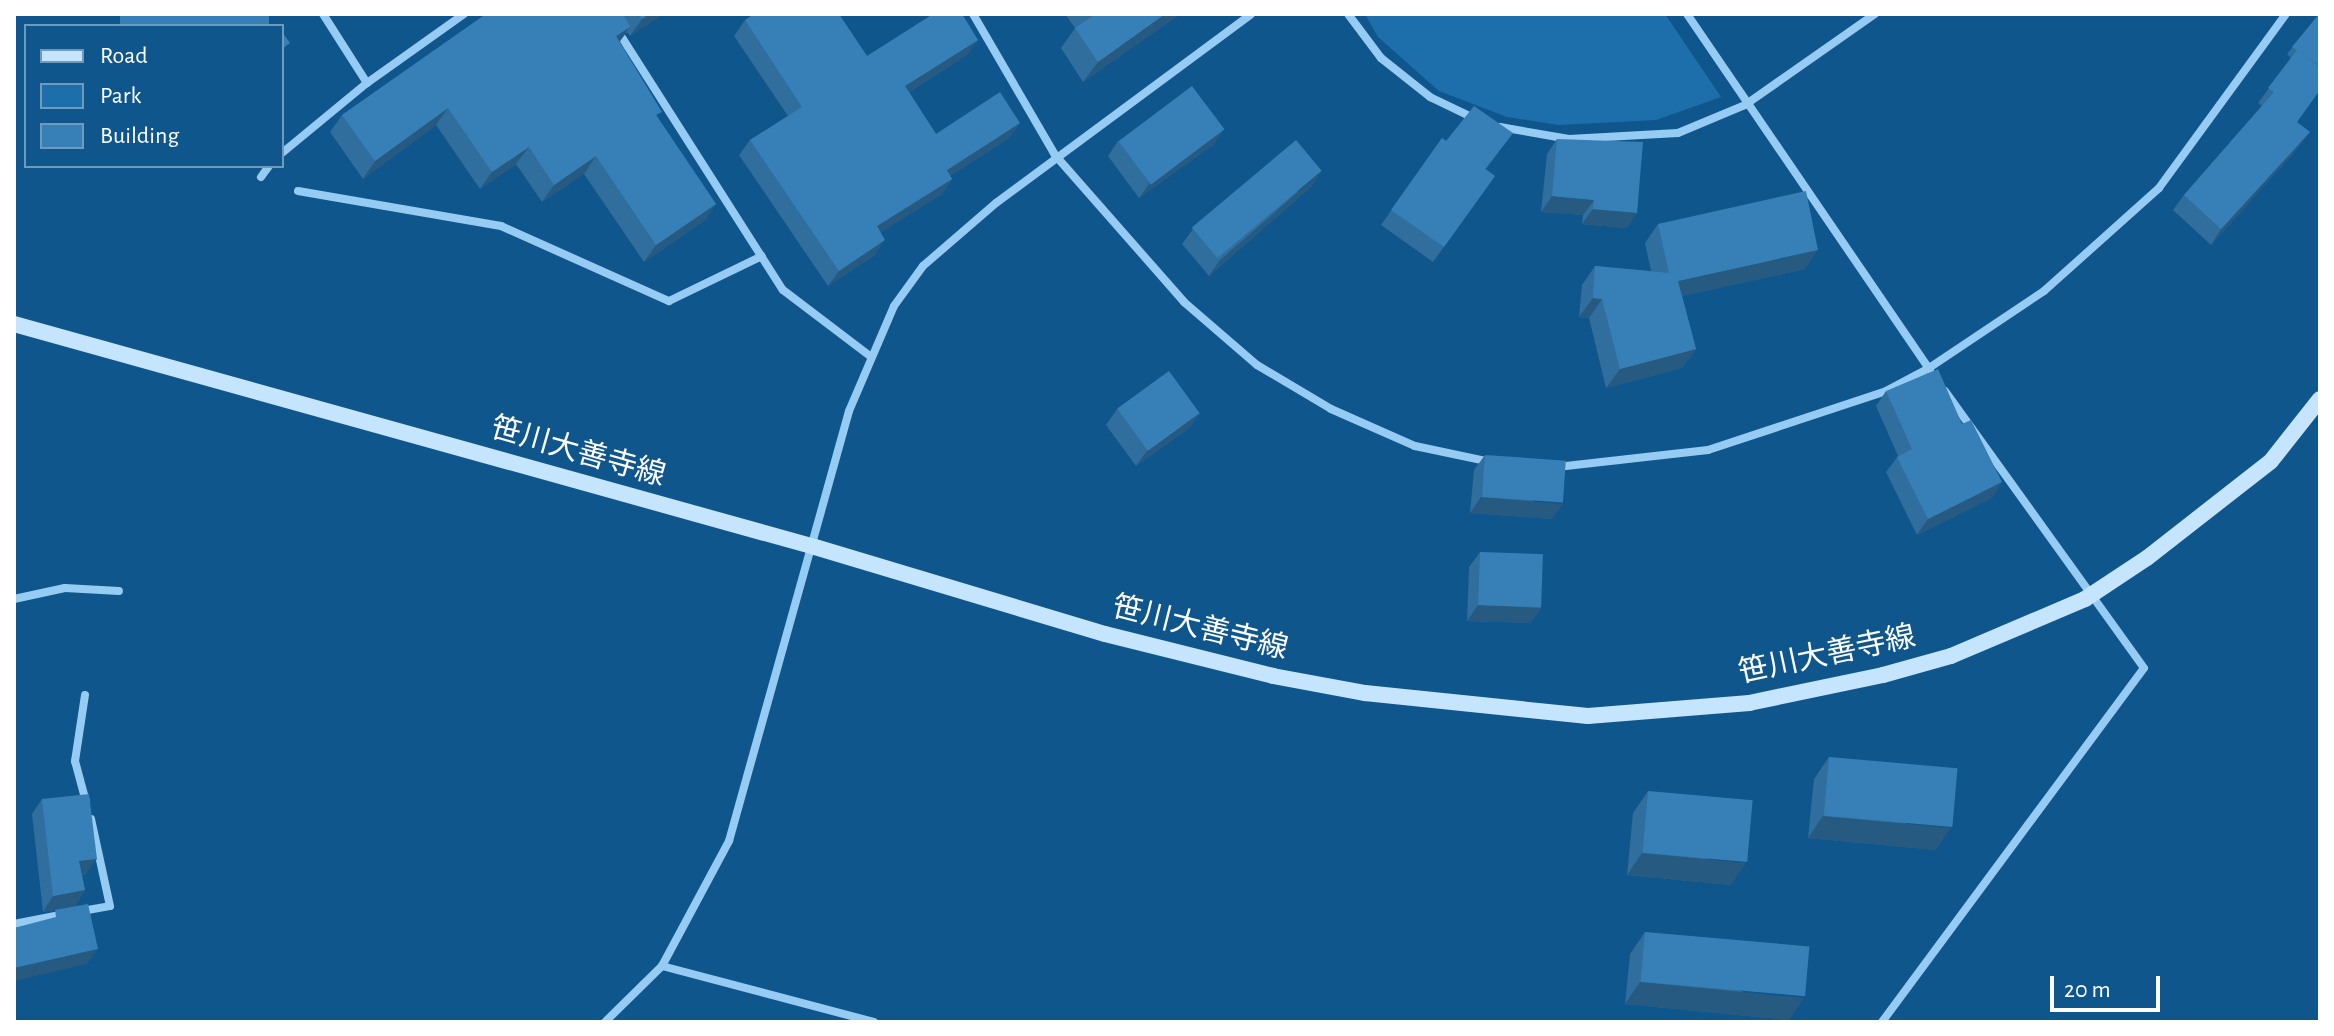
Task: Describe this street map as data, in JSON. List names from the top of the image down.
{
  "streets": {
    "street": ["笹川大善寺線"]
  },
  "legend": ["Road", "Park", "Building"],
  "scale_bar": "20 m"
}
